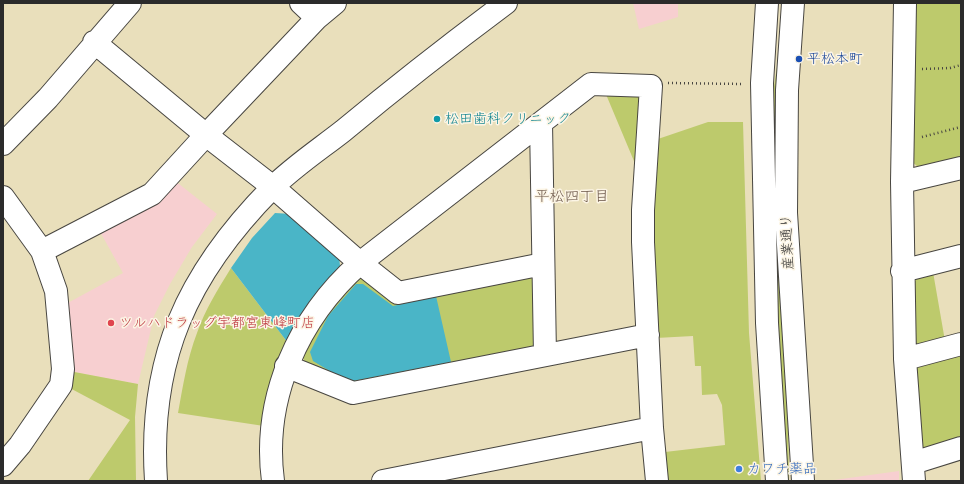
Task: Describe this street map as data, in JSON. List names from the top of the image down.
{
  "streets": {
    "street": ["産業通り"]
  },
  "districts": ["平松四丁目"],
  "places": [
    "平松本町",
    "松田歯科クリニック",
    "ツルハドラッグ宇都宮東峰町店",
    "カワチ薬品"
  ]
}
